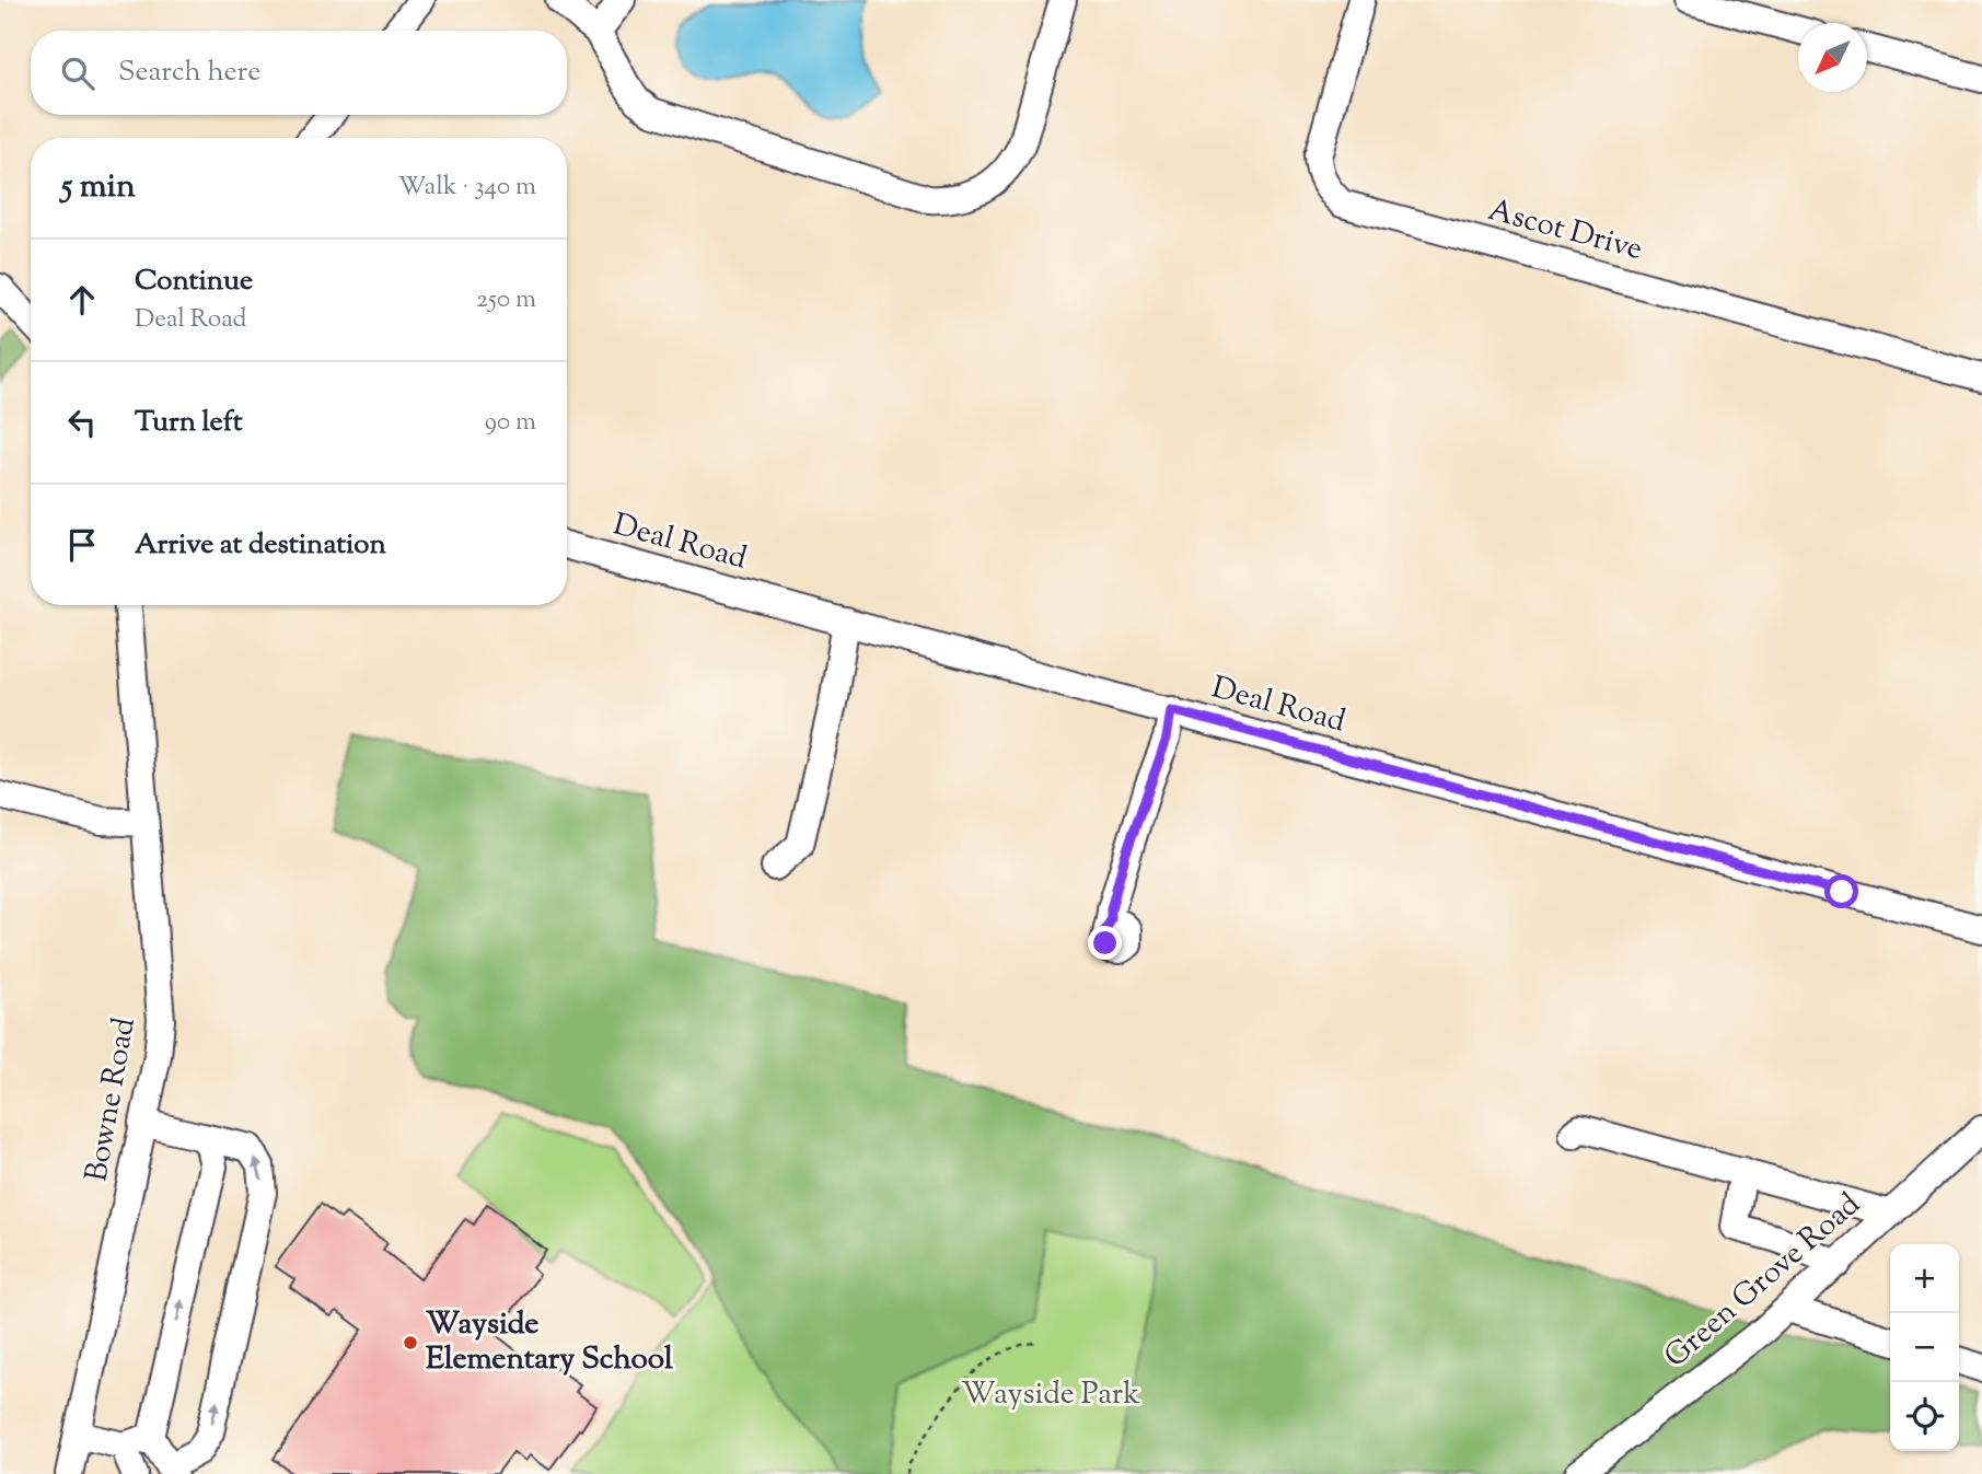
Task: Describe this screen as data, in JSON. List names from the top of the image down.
{
  "streets": {
    "street": [
      "Ascot Drive",
      "Deal Road",
      "Bowne Road",
      "Green Grove Road"
    ]
  },
  "parks": ["Wayside Park"],
  "places": ["Wayside Elementary School"],
  "north": "bottom left",
  "page": {
    "search": "Search here",
    "heading": ["5 min", "Walk · 340 m"],
    "list": [
      ["Continue", "Deal Road", "250 m"],
      ["Turn left", "90 m"],
      "Arrive at destination"
    ],
    "map_buttons": ["+", "−"]
  }
}
